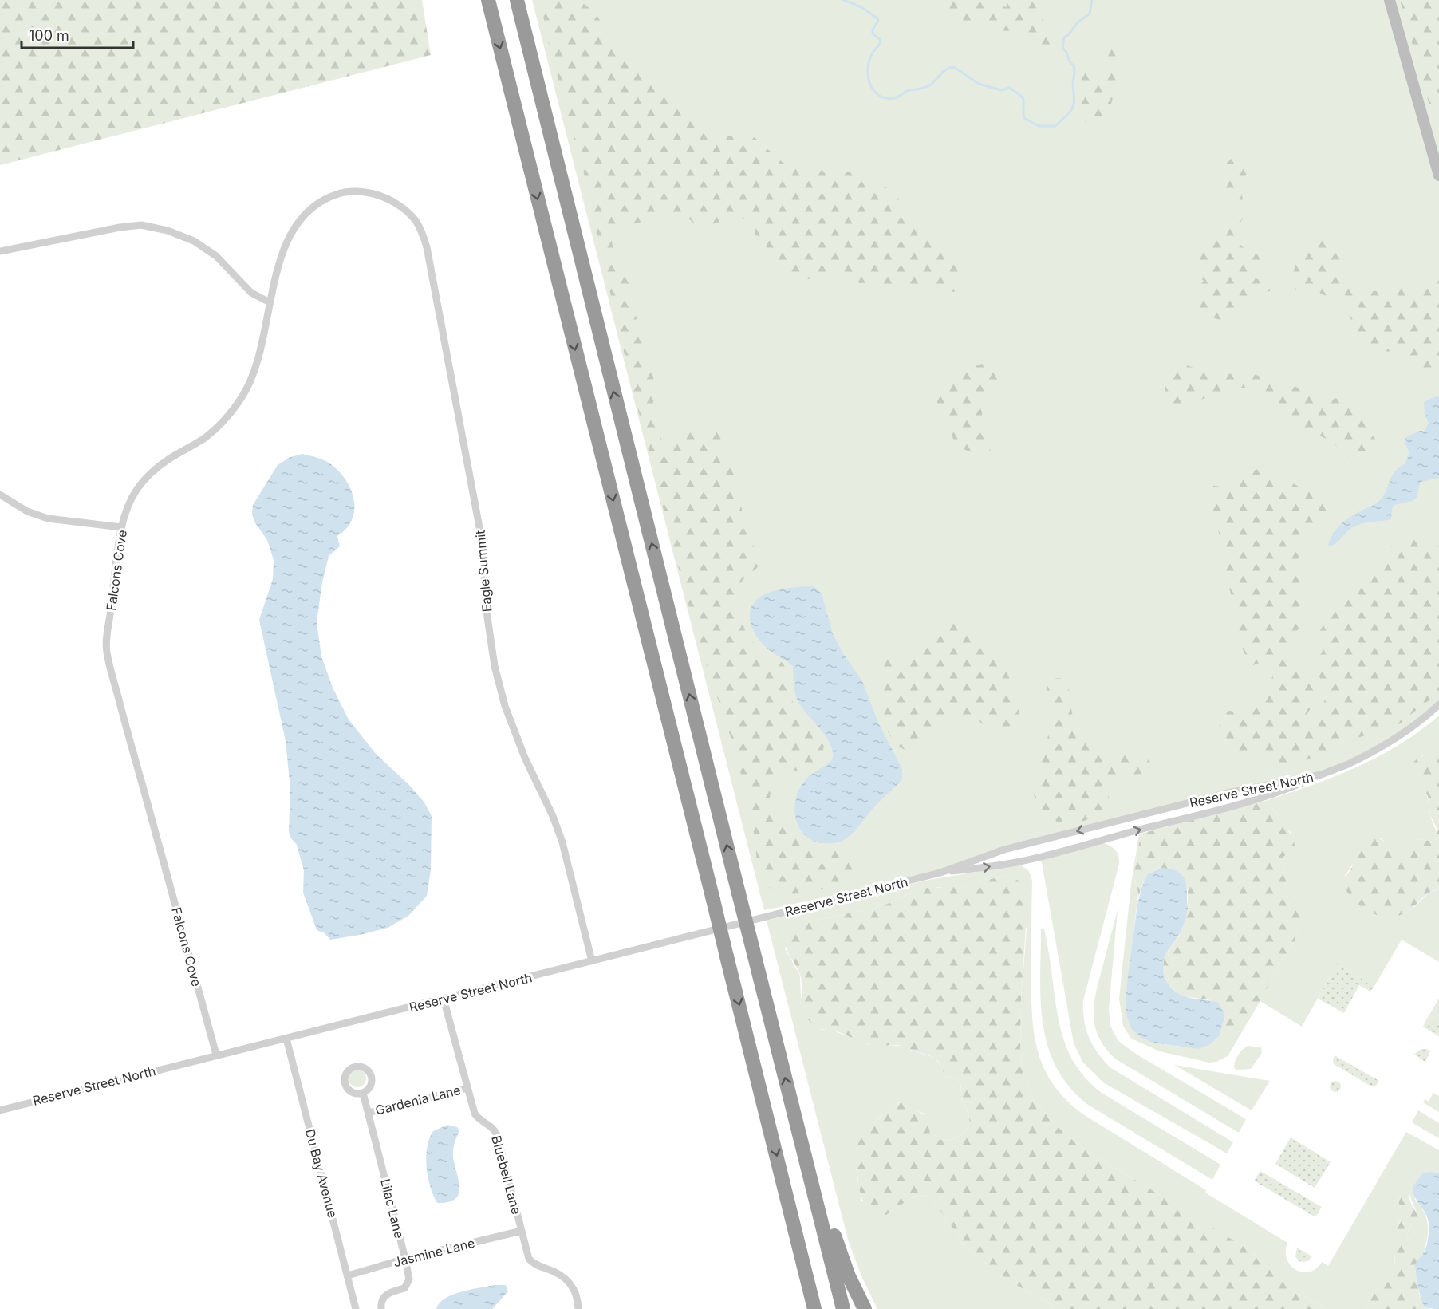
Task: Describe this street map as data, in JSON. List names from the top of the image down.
{
  "streets": {
    "street": [
      "Falcons Cove",
      "Eagle Summit",
      "Reserve Street North",
      "Gardenia Lane",
      "Du Bay Avenue",
      "Bluebell Lane",
      "Lilac Lane",
      "Jasmine Lane"
    ]
  },
  "crossings": [
    ["Falcons Cove", "Eagle Summit"],
    ["Falcons Cove", "Reserve Street North"],
    ["Eagle Summit", "Reserve Street North"],
    ["Reserve Street North", "Du Bay Avenue"],
    ["Reserve Street North", "Bluebell Lane"],
    ["Gardenia Lane", "Bluebell Lane"],
    ["Gardenia Lane", "Lilac Lane"],
    ["Du Bay Avenue", "Jasmine Lane"],
    ["Bluebell Lane", "Jasmine Lane"],
    ["Lilac Lane", "Jasmine Lane"]
  ],
  "scale_bar": "100 m"
}
